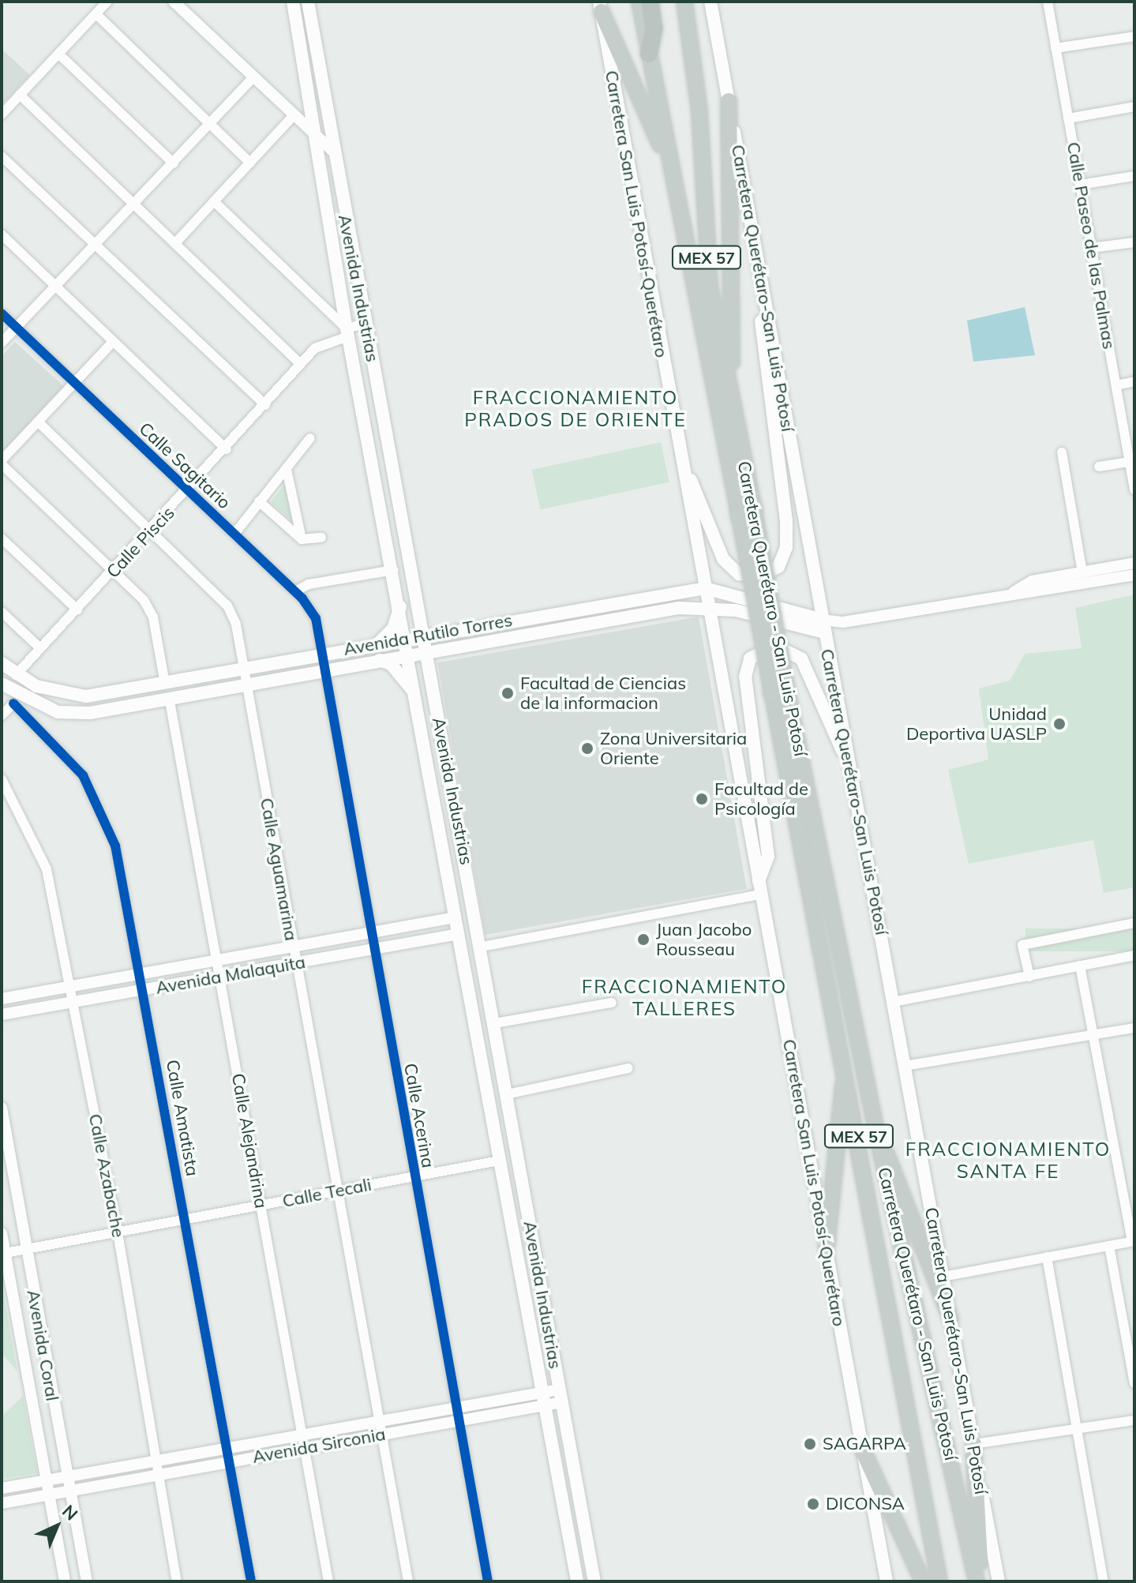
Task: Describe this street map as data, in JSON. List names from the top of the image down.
{
  "streets": {
    "highway": ["MEX 57", "Carretera Querétaro - San Luis Potosí"],
    "main road": [
      "Carretera San Luis Potosí-Querétaro",
      "Avenida Industrias",
      "Carretera Querétaro-San Luis Potosí",
      "Avenida Rutilo Torres"
    ],
    "street": [
      "Calle Paseo de las Palmas",
      "Calle Sagitario",
      "Calle Piscis",
      "Calle Aguamarina",
      "Avenida Malaquita",
      "Calle Acerina",
      "Calle Amatista",
      "Calle Alejandrina",
      "Calle Azabache",
      "Calle Tecali",
      "Avenida Coral",
      "Avenida Sirconia"
    ]
  },
  "crossings": [
    ["Carretera San Luis Potosí-Querétaro", "Avenida Rutilo Torres"],
    ["Avenida Industrias", "Calle Piscis"],
    ["Avenida Industrias", "Avenida Rutilo Torres"],
    ["Avenida Industrias", "Avenida Malaquita"],
    ["Avenida Industrias", "Calle Tecali"],
    ["Avenida Industrias", "Avenida Sirconia"],
    ["Carretera Querétaro-San Luis Potosí", "Avenida Rutilo Torres"],
    ["Calle Sagitario", "Calle Piscis"],
    ["Calle Sagitario", "Avenida Rutilo Torres"],
    ["Calle Sagitario", "Calle Acerina"],
    ["Calle Piscis", "Avenida Rutilo Torres"],
    ["Calle Piscis", "Calle Aguamarina"],
    ["Avenida Rutilo Torres", "Calle Aguamarina"],
    ["Avenida Rutilo Torres", "Calle Acerina"],
    ["Avenida Rutilo Torres", "Calle Amatista"],
    ["Avenida Rutilo Torres", "Calle Alejandrina"],
    ["Calle Aguamarina", "Avenida Malaquita"],
    ["Calle Aguamarina", "Calle Tecali"],
    ["Calle Aguamarina", "Avenida Sirconia"],
    ["Avenida Malaquita", "Calle Acerina"],
    ["Avenida Malaquita", "Calle Amatista"],
    ["Avenida Malaquita", "Calle Alejandrina"],
    ["Avenida Malaquita", "Calle Azabache"],
    ["Calle Acerina", "Calle Tecali"],
    ["Calle Acerina", "Avenida Sirconia"],
    ["Calle Amatista", "Calle Tecali"],
    ["Calle Amatista", "Avenida Sirconia"],
    ["Calle Alejandrina", "Calle Tecali"],
    ["Calle Alejandrina", "Avenida Sirconia"],
    ["Calle Azabache", "Calle Tecali"],
    ["Calle Azabache", "Avenida Sirconia"],
    ["Calle Tecali", "Avenida Coral"],
    ["Avenida Coral", "Avenida Sirconia"]
  ],
  "districts": ["FRACCIONAMIENTO PRADOS DE ORIENTE", "FRACCIONAMIENTO TALLERES", "FRACCIONAMIENTO SANTA FE"],
  "places": [
    "Facultad de Ciencias de la informacion",
    "Unidad Deportiva UASLP",
    "Zona Universitaria Oriente",
    "Facultad de Psicología",
    "Juan Jacobo Rousseau",
    "SAGARPA",
    "DICONSA"
  ],
  "north": "top right"
}
